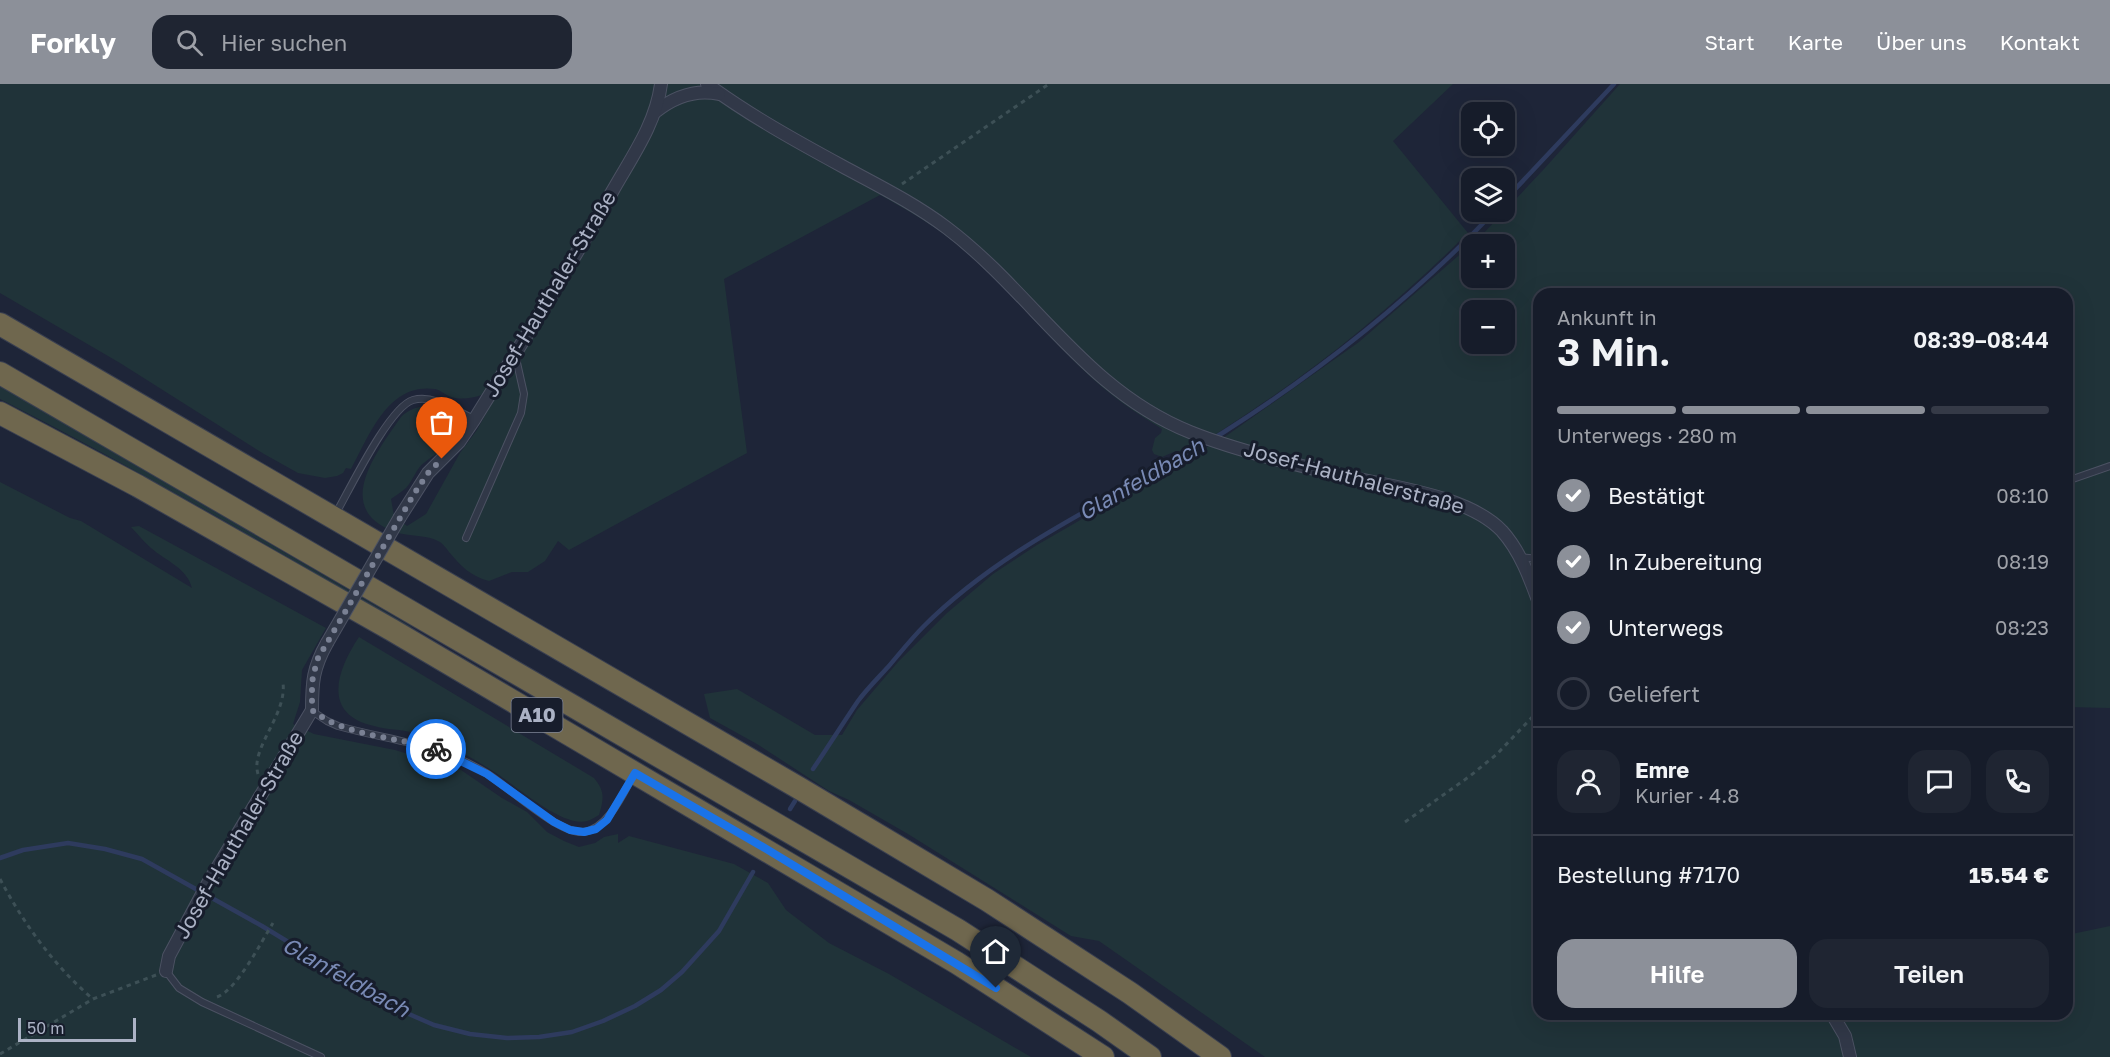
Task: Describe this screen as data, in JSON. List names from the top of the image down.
{
  "streets": {
    "highway": ["A10"],
    "street": ["Josef-Hauthaler-Straße", "Josef-Hauthalerstraße"]
  },
  "water": ["Glanfeldbach"],
  "scale_bar": "50 m",
  "page": {
    "header": "Forkly",
    "search": "Hier suchen",
    "nav": [
      "Start",
      "Karte",
      "Über uns",
      "Kontakt"
    ],
    "map_buttons": ["+", "−"],
    "heading": ["3 Min.", "Ankunft in", "08:39–08:44"],
    "panel": [
      "Emre",
      "Kurier · 4.8",
      "Bestellung #7170",
      "15.54 €"
    ],
    "bar": "Unterwegs · 280 m",
    "list": [
      ["Bestätigt", "08:10"],
      ["In Zubereitung", "08:19"],
      ["Unterwegs", "08:23"],
      "Geliefert"
    ],
    "buttons": ["Hilfe", "Teilen"],
    "scale": "50 m"
  }
}
